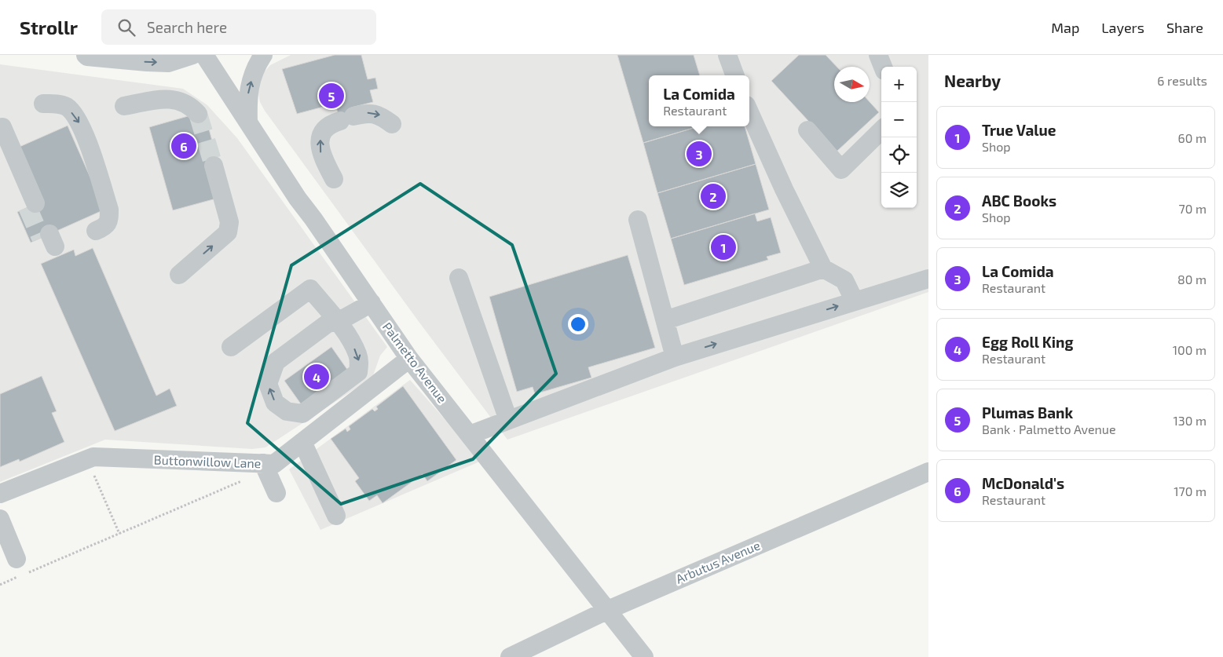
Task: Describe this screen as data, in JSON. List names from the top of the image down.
{
  "streets": {
    "street": ["Palmetto Avenue", "Buttonwillow Lane", "Arbutus Avenue"]
  },
  "crossings": [
    ["Palmetto Avenue", "Buttonwillow Lane"],
    ["Palmetto Avenue", "Arbutus Avenue"]
  ],
  "north": "right",
  "page": {
    "header": "Strollr",
    "search": "Search here",
    "nav": ["Map", "Layers", "Share"],
    "heading": ["Nearby", "6 results"],
    "map_buttons": ["+", "−"],
    "popup": ["La Comida", "Restaurant"],
    "pins": [
      "5",
      "6",
      "3",
      "2",
      "1",
      "4"
    ],
    "list": [
      {
        "mark": "1",
        "name": "True Value",
        "note": "Shop",
        "value": "60 m"
      },
      {
        "mark": "2",
        "name": "ABC Books",
        "note": "Shop",
        "value": "70 m"
      },
      {
        "mark": "3",
        "name": "La Comida",
        "note": "Restaurant",
        "value": "80 m"
      },
      {
        "mark": "4",
        "name": "Egg Roll King",
        "note": "Restaurant",
        "value": "100 m"
      },
      {
        "mark": "5",
        "name": "Plumas Bank",
        "note": "Bank · Palmetto Avenue",
        "value": "130 m"
      },
      {
        "mark": "6",
        "name": "McDonald's",
        "note": "Restaurant",
        "value": "170 m"
      }
    ]
  }
}
